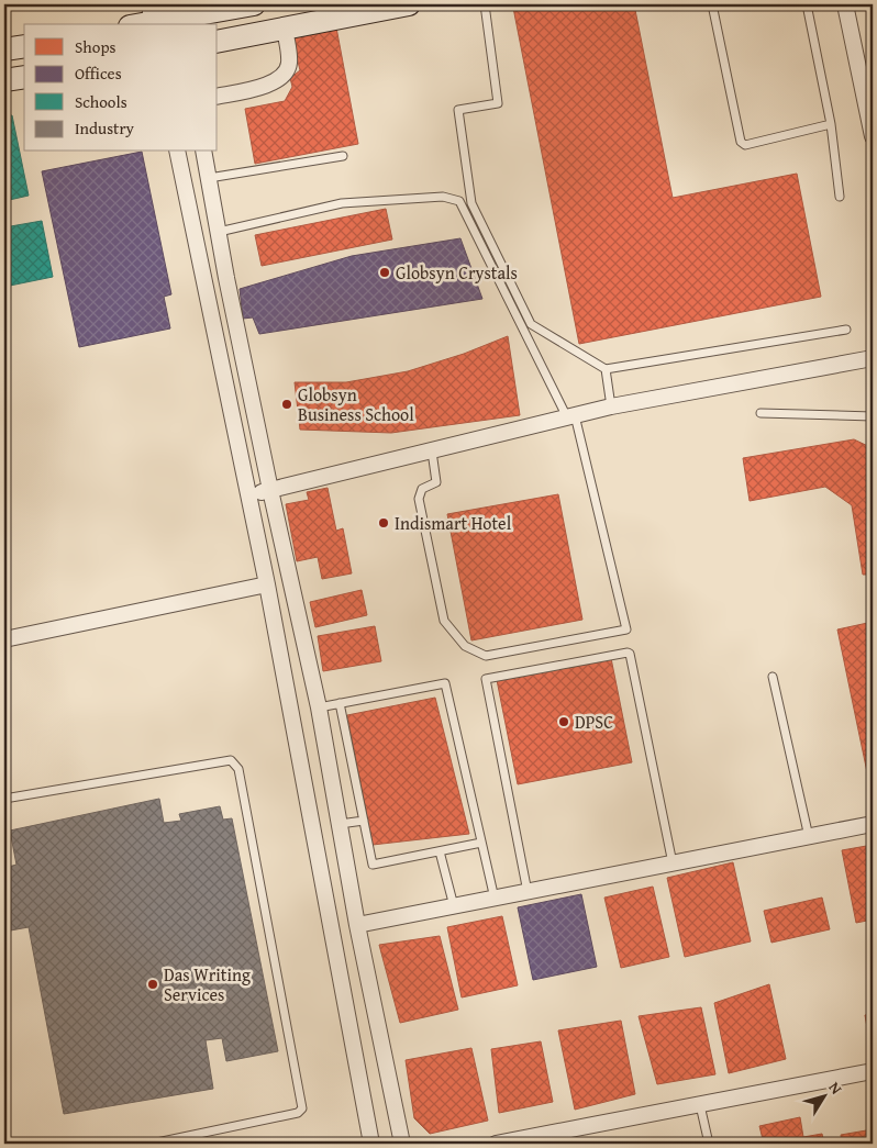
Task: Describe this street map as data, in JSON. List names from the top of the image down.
{
  "places": [
    "Globsyn Crystals",
    "Globsyn Business School",
    "Indismart Hotel",
    "DPSC",
    "Das Writing Services"
  ],
  "legend": [
    "Shops",
    "Offices",
    "Schools",
    "Industry"
  ],
  "north": "top right"
}
